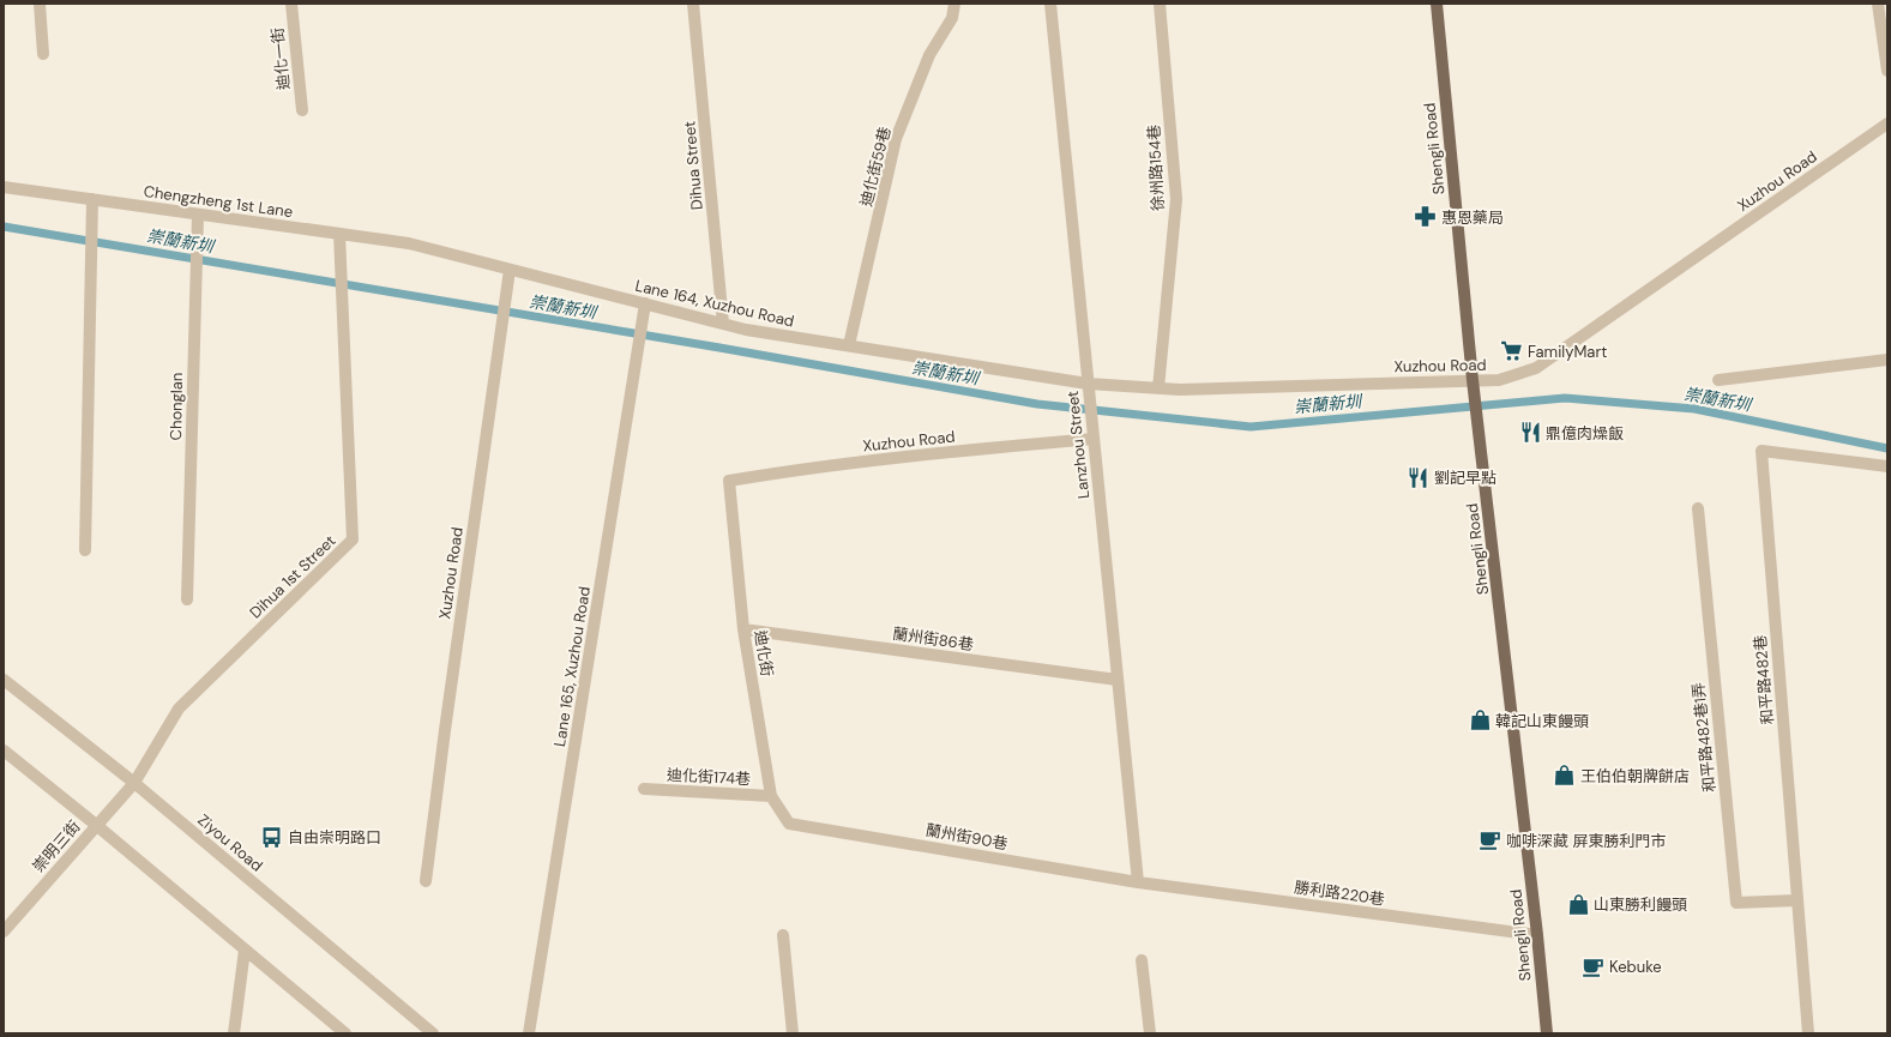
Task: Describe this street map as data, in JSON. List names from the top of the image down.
{
  "streets": {
    "main road": ["Shengli Road"],
    "street": [
      "迪化一街",
      "Dihua Street",
      "迪化街59巷",
      "徐州路154巷",
      "Xuzhou Road",
      "Chengzheng 1st Lane",
      "Lane 164, Xuzhou Road",
      "Chonglan",
      "Lanzhou Street",
      "Dihua 1st Street",
      "蘭州街86巷",
      "迪化街",
      "Lane 165, Xuzhou Road",
      "和平路482巷",
      "和平路482巷1弄",
      "迪化街174巷",
      "蘭州街90巷",
      "Ziyou Road",
      "崇明三街",
      "勝利路220巷"
    ]
  },
  "crossings": [
    ["Shengli Road", "Xuzhou Road"],
    ["Shengli Road", "勝利路220巷"],
    ["Dihua Street", "Lane 164, Xuzhou Road"],
    ["迪化街59巷", "Lane 164, Xuzhou Road"],
    ["徐州路154巷", "Xuzhou Road"],
    ["Xuzhou Road", "Lane 164, Xuzhou Road"],
    ["Xuzhou Road", "Lanzhou Street"],
    ["Xuzhou Road", "迪化街"],
    ["Chengzheng 1st Lane", "Lane 164, Xuzhou Road"],
    ["Chengzheng 1st Lane", "Chonglan"],
    ["Chengzheng 1st Lane", "Dihua 1st Street"],
    ["Lane 164, Xuzhou Road", "Lanzhou Street"],
    ["Lane 164, Xuzhou Road", "Dihua 1st Street"],
    ["Lane 164, Xuzhou Road", "Lane 165, Xuzhou Road"],
    ["Lanzhou Street", "蘭州街86巷"],
    ["Lanzhou Street", "蘭州街90巷"],
    ["Lanzhou Street", "勝利路220巷"],
    ["Dihua 1st Street", "Ziyou Road"],
    ["Dihua 1st Street", "崇明三街"],
    ["蘭州街86巷", "迪化街"],
    ["迪化街", "迪化街174巷"],
    ["迪化街", "蘭州街90巷"],
    ["和平路482巷", "和平路482巷1弄"],
    ["蘭州街90巷", "勝利路220巷"],
    ["Ziyou Road", "崇明三街"]
  ],
  "water": ["崇蘭新圳"],
  "places": {
    "pharmacy": ["惠恩藥局"],
    "supermarket": ["FamilyMart"],
    "restaurant": ["鼎億肉燥飯", "劉記早點"],
    "shop": ["韓記山東饅頭", "王伯伯朝牌餅店", "山東勝利饅頭"],
    "bus stop": ["自由崇明路口"],
    "cafe": ["咖啡深藏 屏東勝利門市", "Kebuke"]
  }
}
